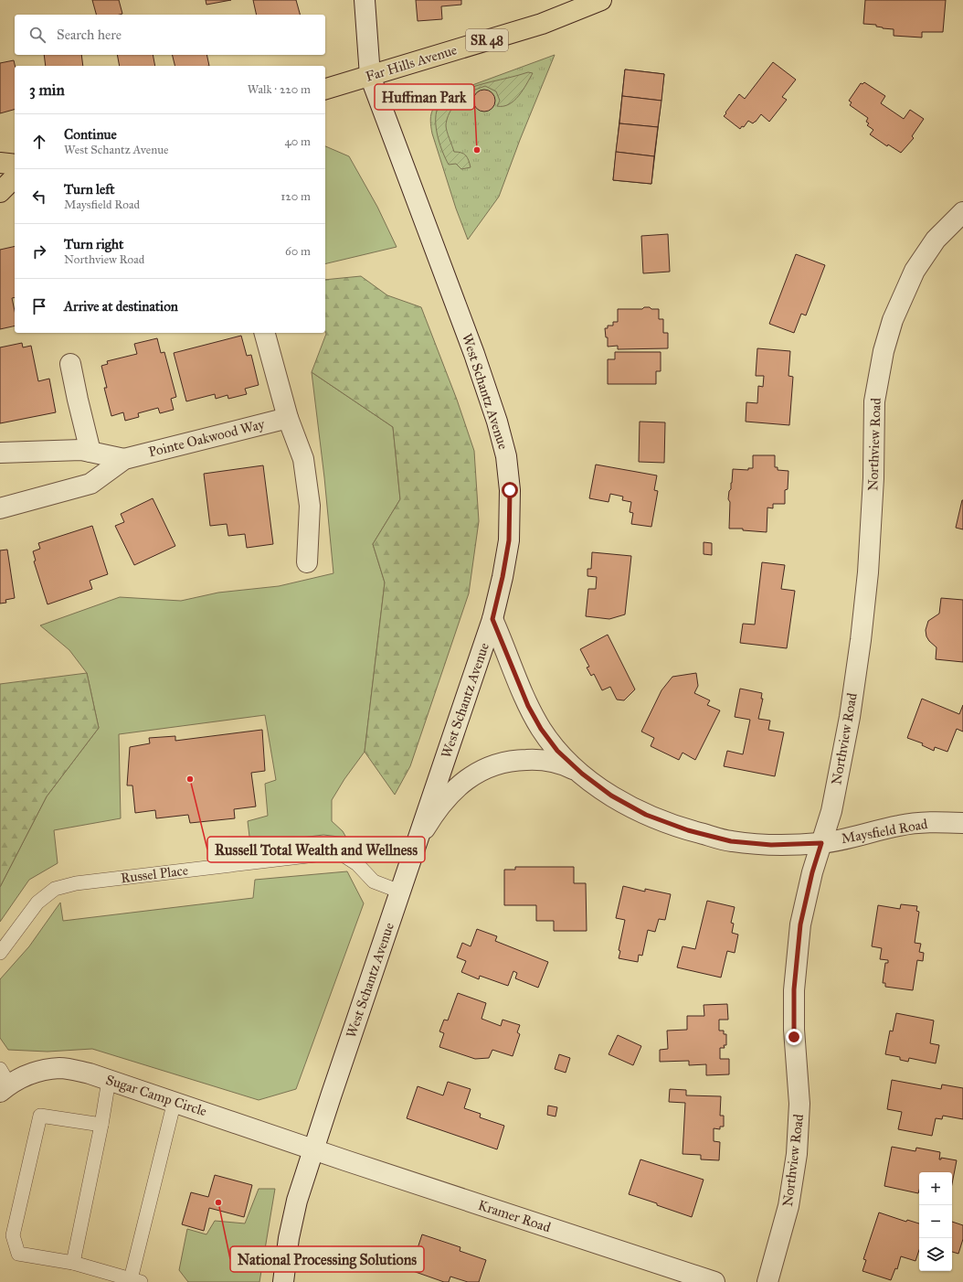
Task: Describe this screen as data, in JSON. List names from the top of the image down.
{
  "streets": {
    "main road": ["SR 48", "Far Hills Avenue"],
    "street": [
      "West Schantz Avenue",
      "Pointe Oakwood Way",
      "Northview Road",
      "Maysfield Road",
      "Sugar Camp Circle",
      "Kramer Road"
    ],
    "lane": ["Russel Place"]
  },
  "crossings": [
    ["Far Hills Avenue", "West Schantz Avenue"],
    ["West Schantz Avenue", "Maysfield Road"],
    ["West Schantz Avenue", "Russel Place"],
    ["West Schantz Avenue", "Sugar Camp Circle"],
    ["West Schantz Avenue", "Kramer Road"],
    ["Northview Road", "Maysfield Road"],
    ["Maysfield Road", "Russel Place"],
    ["Sugar Camp Circle", "Kramer Road"]
  ],
  "places": ["Huffman Park", "Russell Total Wealth and Wellness", "National Processing Solutions"],
  "page": {
    "search": "Search here",
    "heading": ["3 min", "Walk · 220 m"],
    "list": [
      ["Continue", "West Schantz Avenue", "40 m"],
      ["Turn left", "Maysfield Road", "120 m"],
      ["Turn right", "Northview Road", "60 m"],
      "Arrive at destination"
    ],
    "map_buttons": ["+", "−"]
  }
}
